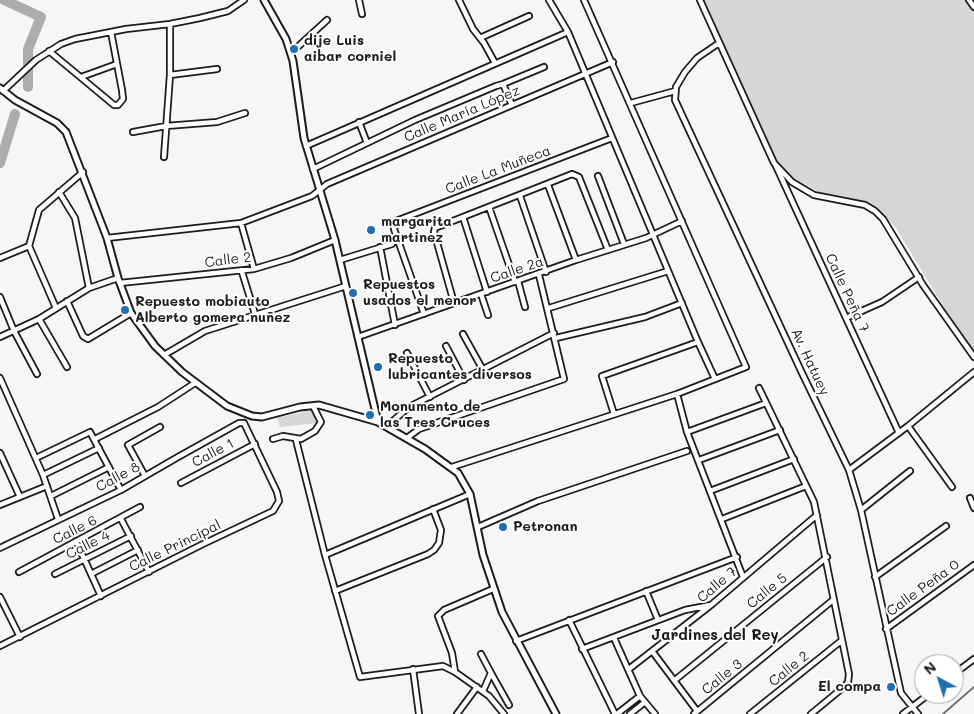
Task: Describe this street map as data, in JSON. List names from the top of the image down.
{
  "streets": {
    "street": [
      "Calle María López",
      "Calle La Muñeca",
      "Calle 2",
      "Calle 2a",
      "Calle Peña 7",
      "Av. Hatuey",
      "Calle 1",
      "Calle 8",
      "Calle 6",
      "Calle 4",
      "Calle Principal",
      "Calle 7",
      "Calle Peña 0",
      "Calle 5",
      "Calle 3"
    ]
  },
  "crossings": [
    ["Av. Hatuey", "Calle Peña 0"],
    ["Calle 1", "Calle Principal"],
    ["Calle 8", "Calle Principal"]
  ],
  "districts": ["Jardines del Rey"],
  "places": [
    "dije Luis aibar corniel",
    "margarita martinez",
    "Repuestos usados el menor",
    "Repuesto mobiauto Alberto gomera nuñez",
    "Repuesto lubricantes diversos",
    "Monumento de las Tres Cruces",
    "Petronan",
    "El compa"
  ],
  "north": "top left"
}
